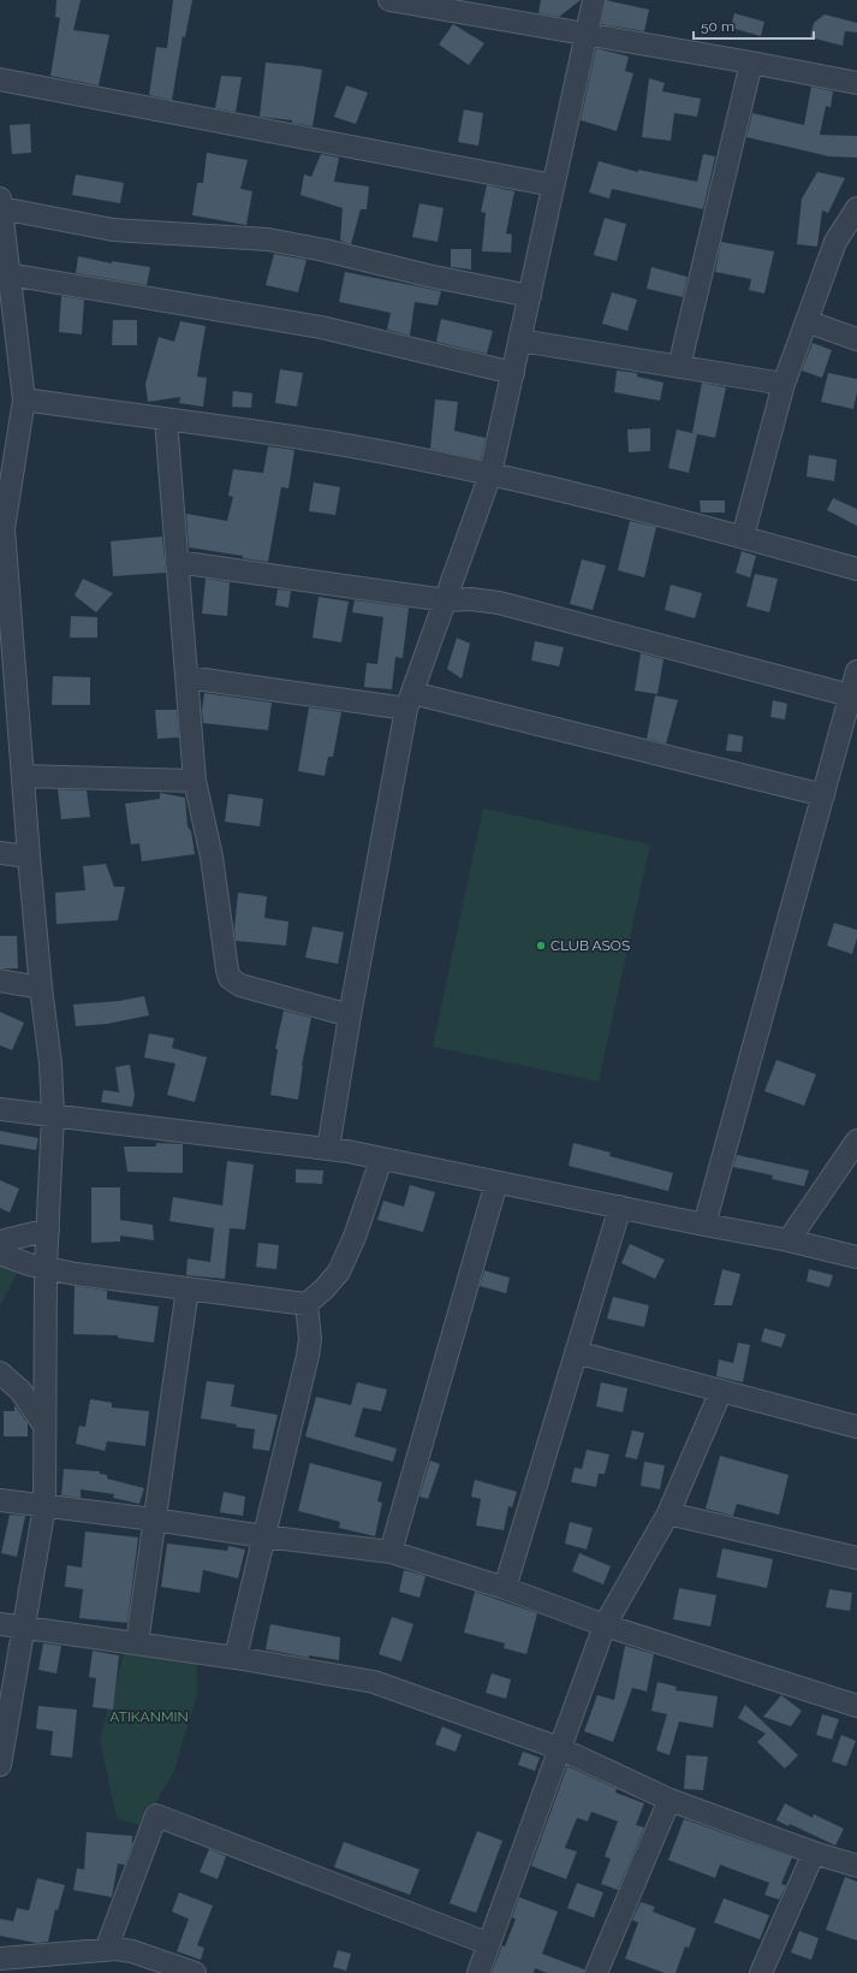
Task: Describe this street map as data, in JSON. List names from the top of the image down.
{
  "parks": ["ATIKANMIN"],
  "places": ["CLUB ASOS"],
  "scale_bar": "50 m"
}
